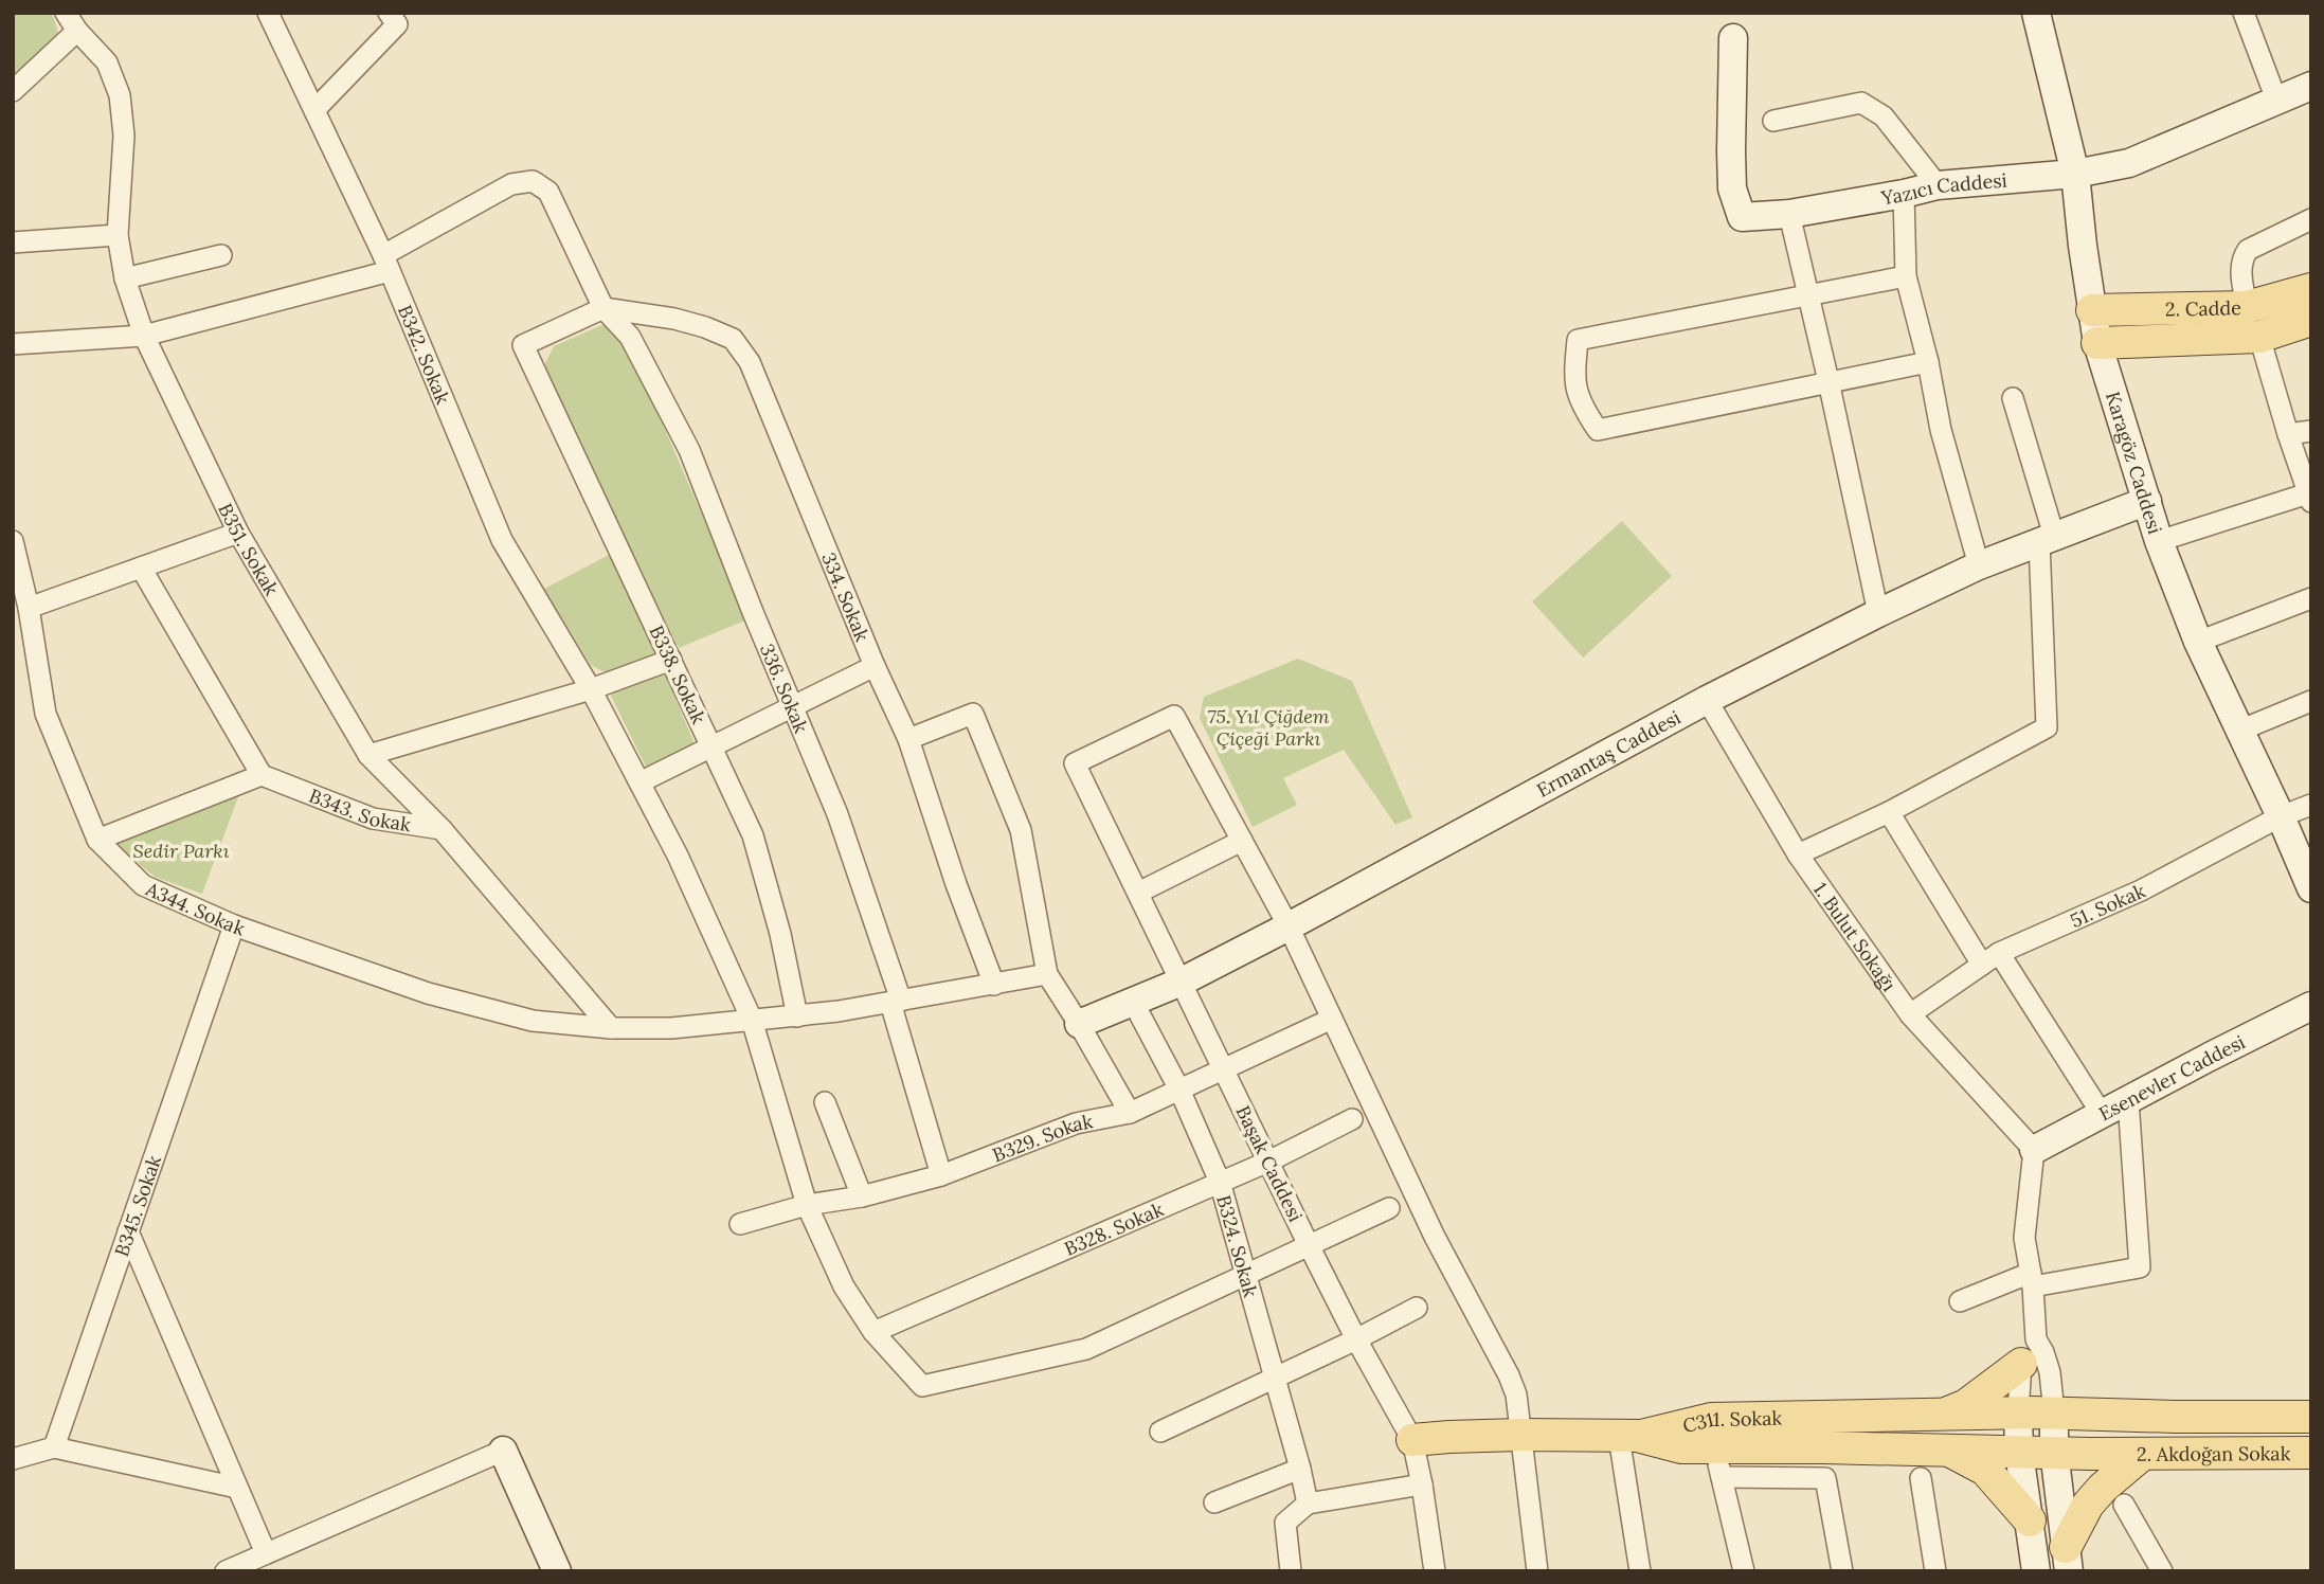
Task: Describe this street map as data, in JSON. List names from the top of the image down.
{
  "streets": {
    "main road": [
      "Yazıcı Caddesi",
      "2. Cadde",
      "Karagöz Caddesi",
      "Ermantaş Caddesi",
      "Esenevler Caddesi",
      "C311. Sokak",
      "2. Akdoğan Sokak"
    ],
    "street": [
      "B342. Sokak",
      "B351. Sokak",
      "334. Sokak",
      "B338. Sokak",
      "336. Sokak",
      "B343. Sokak",
      "51. Sokak",
      "A344. Sokak",
      "1. Bulut Sokağı",
      "B329. Sokak",
      "Başak Caddesi",
      "B345. Sokak",
      "B328. Sokak",
      "B324. Sokak"
    ]
  },
  "crossings": [
    ["Yazıcı Caddesi", "Karagöz Caddesi"],
    ["2. Cadde", "Karagöz Caddesi"],
    ["B342. Sokak", "336. Sokak"],
    ["B342. Sokak", "A344. Sokak"],
    ["B342. Sokak", "B329. Sokak"],
    ["B342. Sokak", "B328. Sokak"],
    ["B342. Sokak", "B324. Sokak"],
    ["Karagöz Caddesi", "Ermantaş Caddesi"],
    ["Karagöz Caddesi", "51. Sokak"],
    ["B351. Sokak", "B343. Sokak"],
    ["334. Sokak", "B338. Sokak"],
    ["334. Sokak", "336. Sokak"],
    ["334. Sokak", "A344. Sokak"],
    ["B338. Sokak", "336. Sokak"],
    ["B338. Sokak", "A344. Sokak"],
    ["336. Sokak", "A344. Sokak"],
    ["336. Sokak", "B329. Sokak"],
    ["Ermantaş Caddesi", "1. Bulut Sokağı"],
    ["Ermantaş Caddesi", "Başak Caddesi"],
    ["Ermantaş Caddesi", "B324. Sokak"],
    ["51. Sokak", "1. Bulut Sokağı"],
    ["A344. Sokak", "B345. Sokak"],
    ["1. Bulut Sokağı", "Esenevler Caddesi"],
    ["B329. Sokak", "Başak Caddesi"],
    ["B329. Sokak", "B324. Sokak"],
    ["Başak Caddesi", "B328. Sokak"],
    ["Başak Caddesi", "C311. Sokak"],
    ["B328. Sokak", "B324. Sokak"],
    ["C311. Sokak", "2. Akdoğan Sokak"]
  ],
  "parks": ["75. Yıl Çiğdem Çiçeği Parkı", "Sedir Parkı"]
}
